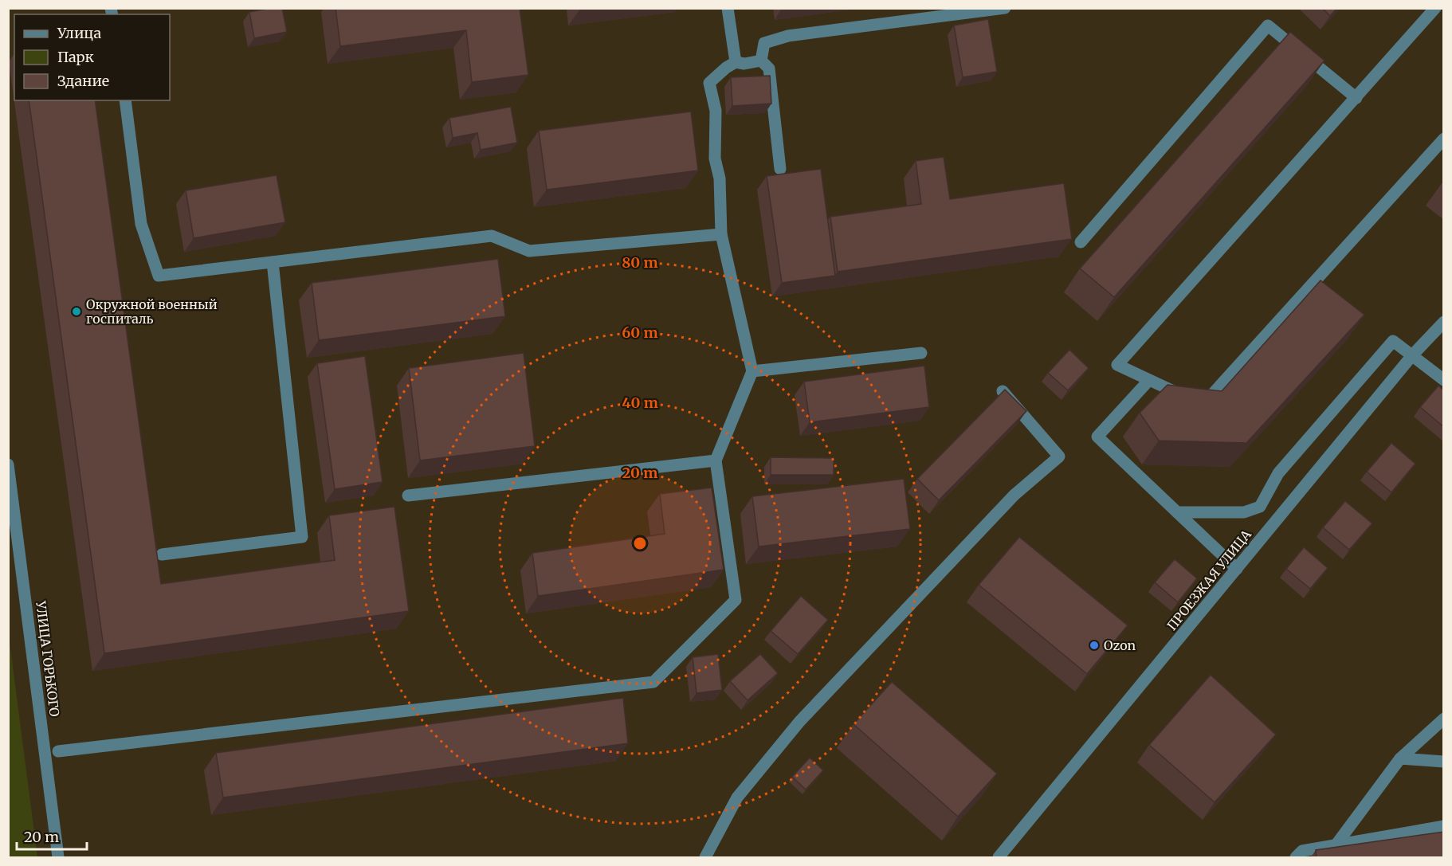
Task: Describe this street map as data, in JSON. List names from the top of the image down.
{
  "streets": {
    "street": ["ПРОЕЗЖАЯ УЛИЦА", "УЛИЦА ГОРЬКОГО"]
  },
  "places": ["Окружной военный госпиталь", "Ozon"],
  "legend": ["Улица", "Парк", "Здание"],
  "scale_bar": "20 m",
  "rings": [
    "80 m",
    "60 m",
    "40 m",
    "20 m"
  ]
}
